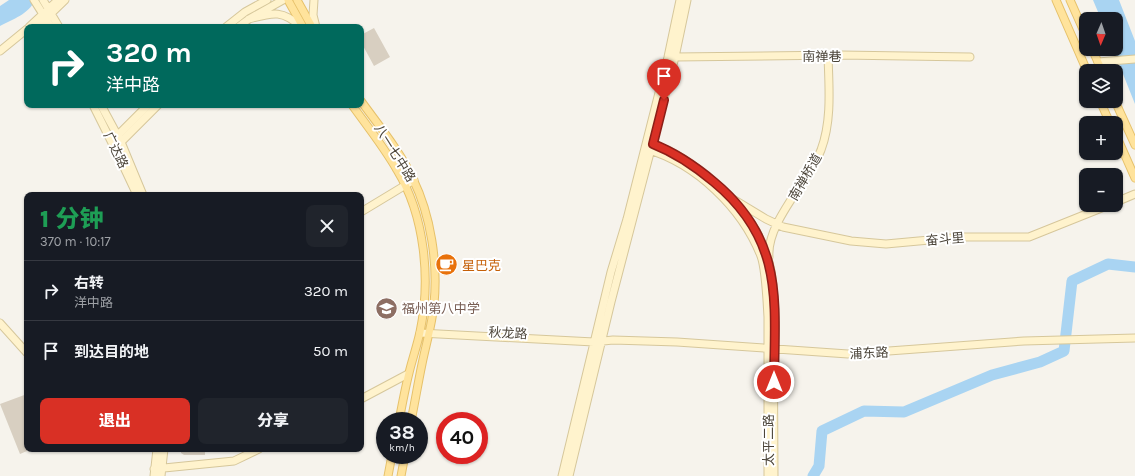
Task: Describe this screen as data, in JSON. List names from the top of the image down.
{
  "streets": {
    "main road": ["八一七中路"],
    "street": [
      "南禅巷",
      "广达路",
      "南禅桥道",
      "奋斗里",
      "秋龙路",
      "浦东路",
      "太平二路"
    ]
  },
  "crossings": [
    ["南禅巷", "南禅桥道"],
    ["八一七中路", "秋龙路"],
    ["南禅桥道", "奋斗里"],
    ["南禅桥道", "太平二路"],
    ["奋斗里", "太平二路"],
    ["秋龙路", "浦东路"],
    ["浦东路", "太平二路"]
  ],
  "places": {
    "cafe": ["星巴克"],
    "school or university": ["福州第八中学"]
  },
  "north": "bottom",
  "page": {
    "map_buttons": ["+", "−"],
    "turn": ["320 m", "洋中路"],
    "heading": ["1 分钟", "370 m · 10:17"],
    "list": [
      {
        "name": "右转",
        "note": "洋中路",
        "value": "320 m"
      },
      {
        "name": "到达目的地",
        "value": "50 m"
      }
    ],
    "buttons": ["退出", "分享"],
    "speed": "38 km/h",
    "limit": "40"
  }
}
